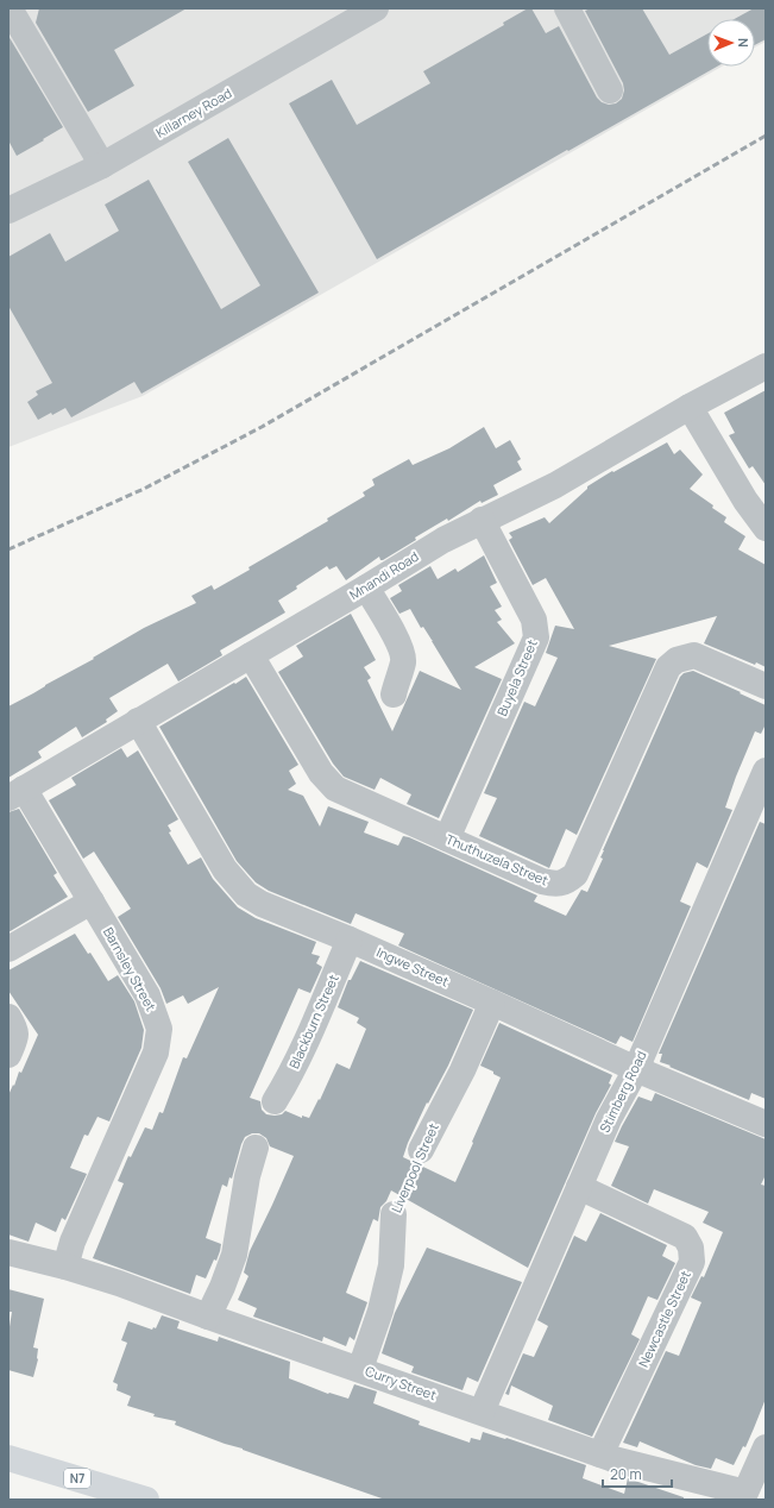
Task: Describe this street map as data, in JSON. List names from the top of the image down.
{
  "streets": {
    "highway": ["N7"],
    "street": [
      "Killarney Road",
      "Mnandi Road",
      "Buyela Street",
      "Thuthuzela Street",
      "Ingwe Street",
      "Barnsley Street",
      "Blackburn Street",
      "Stimberg Road",
      "Liverpool Street",
      "Newcastle Street",
      "Curry Street"
    ]
  },
  "crossings": [
    ["Mnandi Road", "Buyela Street"],
    ["Mnandi Road", "Thuthuzela Street"],
    ["Mnandi Road", "Ingwe Street"],
    ["Mnandi Road", "Barnsley Street"],
    ["Buyela Street", "Thuthuzela Street"],
    ["Ingwe Street", "Blackburn Street"],
    ["Ingwe Street", "Stimberg Road"],
    ["Ingwe Street", "Liverpool Street"],
    ["Barnsley Street", "Curry Street"],
    ["Stimberg Road", "Newcastle Street"],
    ["Stimberg Road", "Curry Street"],
    ["Liverpool Street", "Curry Street"],
    ["Newcastle Street", "Curry Street"]
  ],
  "scale_bar": "20 m",
  "north": "right"
}
